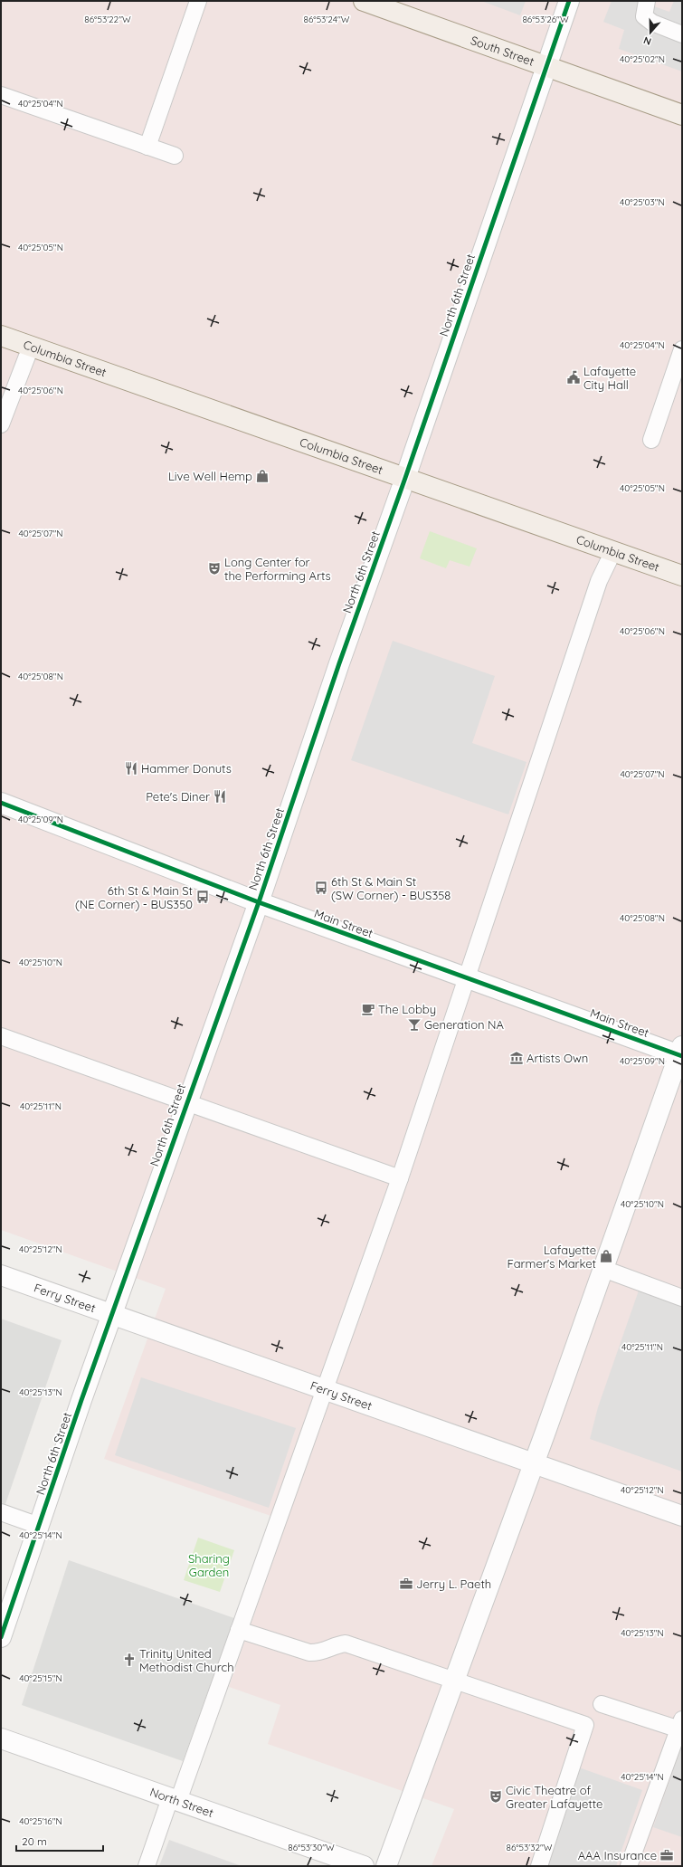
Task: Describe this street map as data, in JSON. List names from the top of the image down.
{
  "streets": {
    "main road": ["South Street", "Columbia Street"],
    "street": [
      "North 6th Street",
      "Main Street",
      "Ferry Street",
      "North Street"
    ]
  },
  "crossings": [
    ["South Street", "North 6th Street"],
    ["North 6th Street", "Columbia Street"],
    ["North 6th Street", "Main Street"],
    ["North 6th Street", "Ferry Street"]
  ],
  "parks": ["Sharing Garden"],
  "places": {
    "public building": ["Lafayette City Hall"],
    "shop": ["Live Well Hemp", "Lafayette Farmer's Market"],
    "theatre": ["Long Center for the Performing Arts", "Civic Theatre of Greater Lafayette"],
    "restaurant": ["Hammer Donuts", "Pete's Diner"],
    "bus stop": ["6th St & Main St (SW Corner) - BUS358", "6th St & Main St (NE Corner) - BUS350"],
    "cafe": ["The Lobby"],
    "bar": ["Generation NA"],
    "museum": ["Artists Own"],
    "office": ["Jerry L. Paeth", "AAA Insurance"],
    "church": ["Trinity United Methodist Church"]
  },
  "scale_bar": "20 m",
  "north": "bottom",
  "coordinates": [
    "86°53'24\"W",
    "86°53'26\"W",
    "86°53'22\"W",
    "40°25'02\"N",
    "40°25'04\"N",
    "40°25'03\"N",
    "40°25'05\"N",
    "40°25'06\"N",
    "40°25'07\"N",
    "40°25'08\"N",
    "40°25'09\"N",
    "40°25'10\"N",
    "40°25'11\"N",
    "40°25'12\"N",
    "40°25'13\"N",
    "40°25'14\"N",
    "40°25'15\"N",
    "40°25'16\"N",
    "86°53'30\"W",
    "86°53'32\"W"
  ]
}
